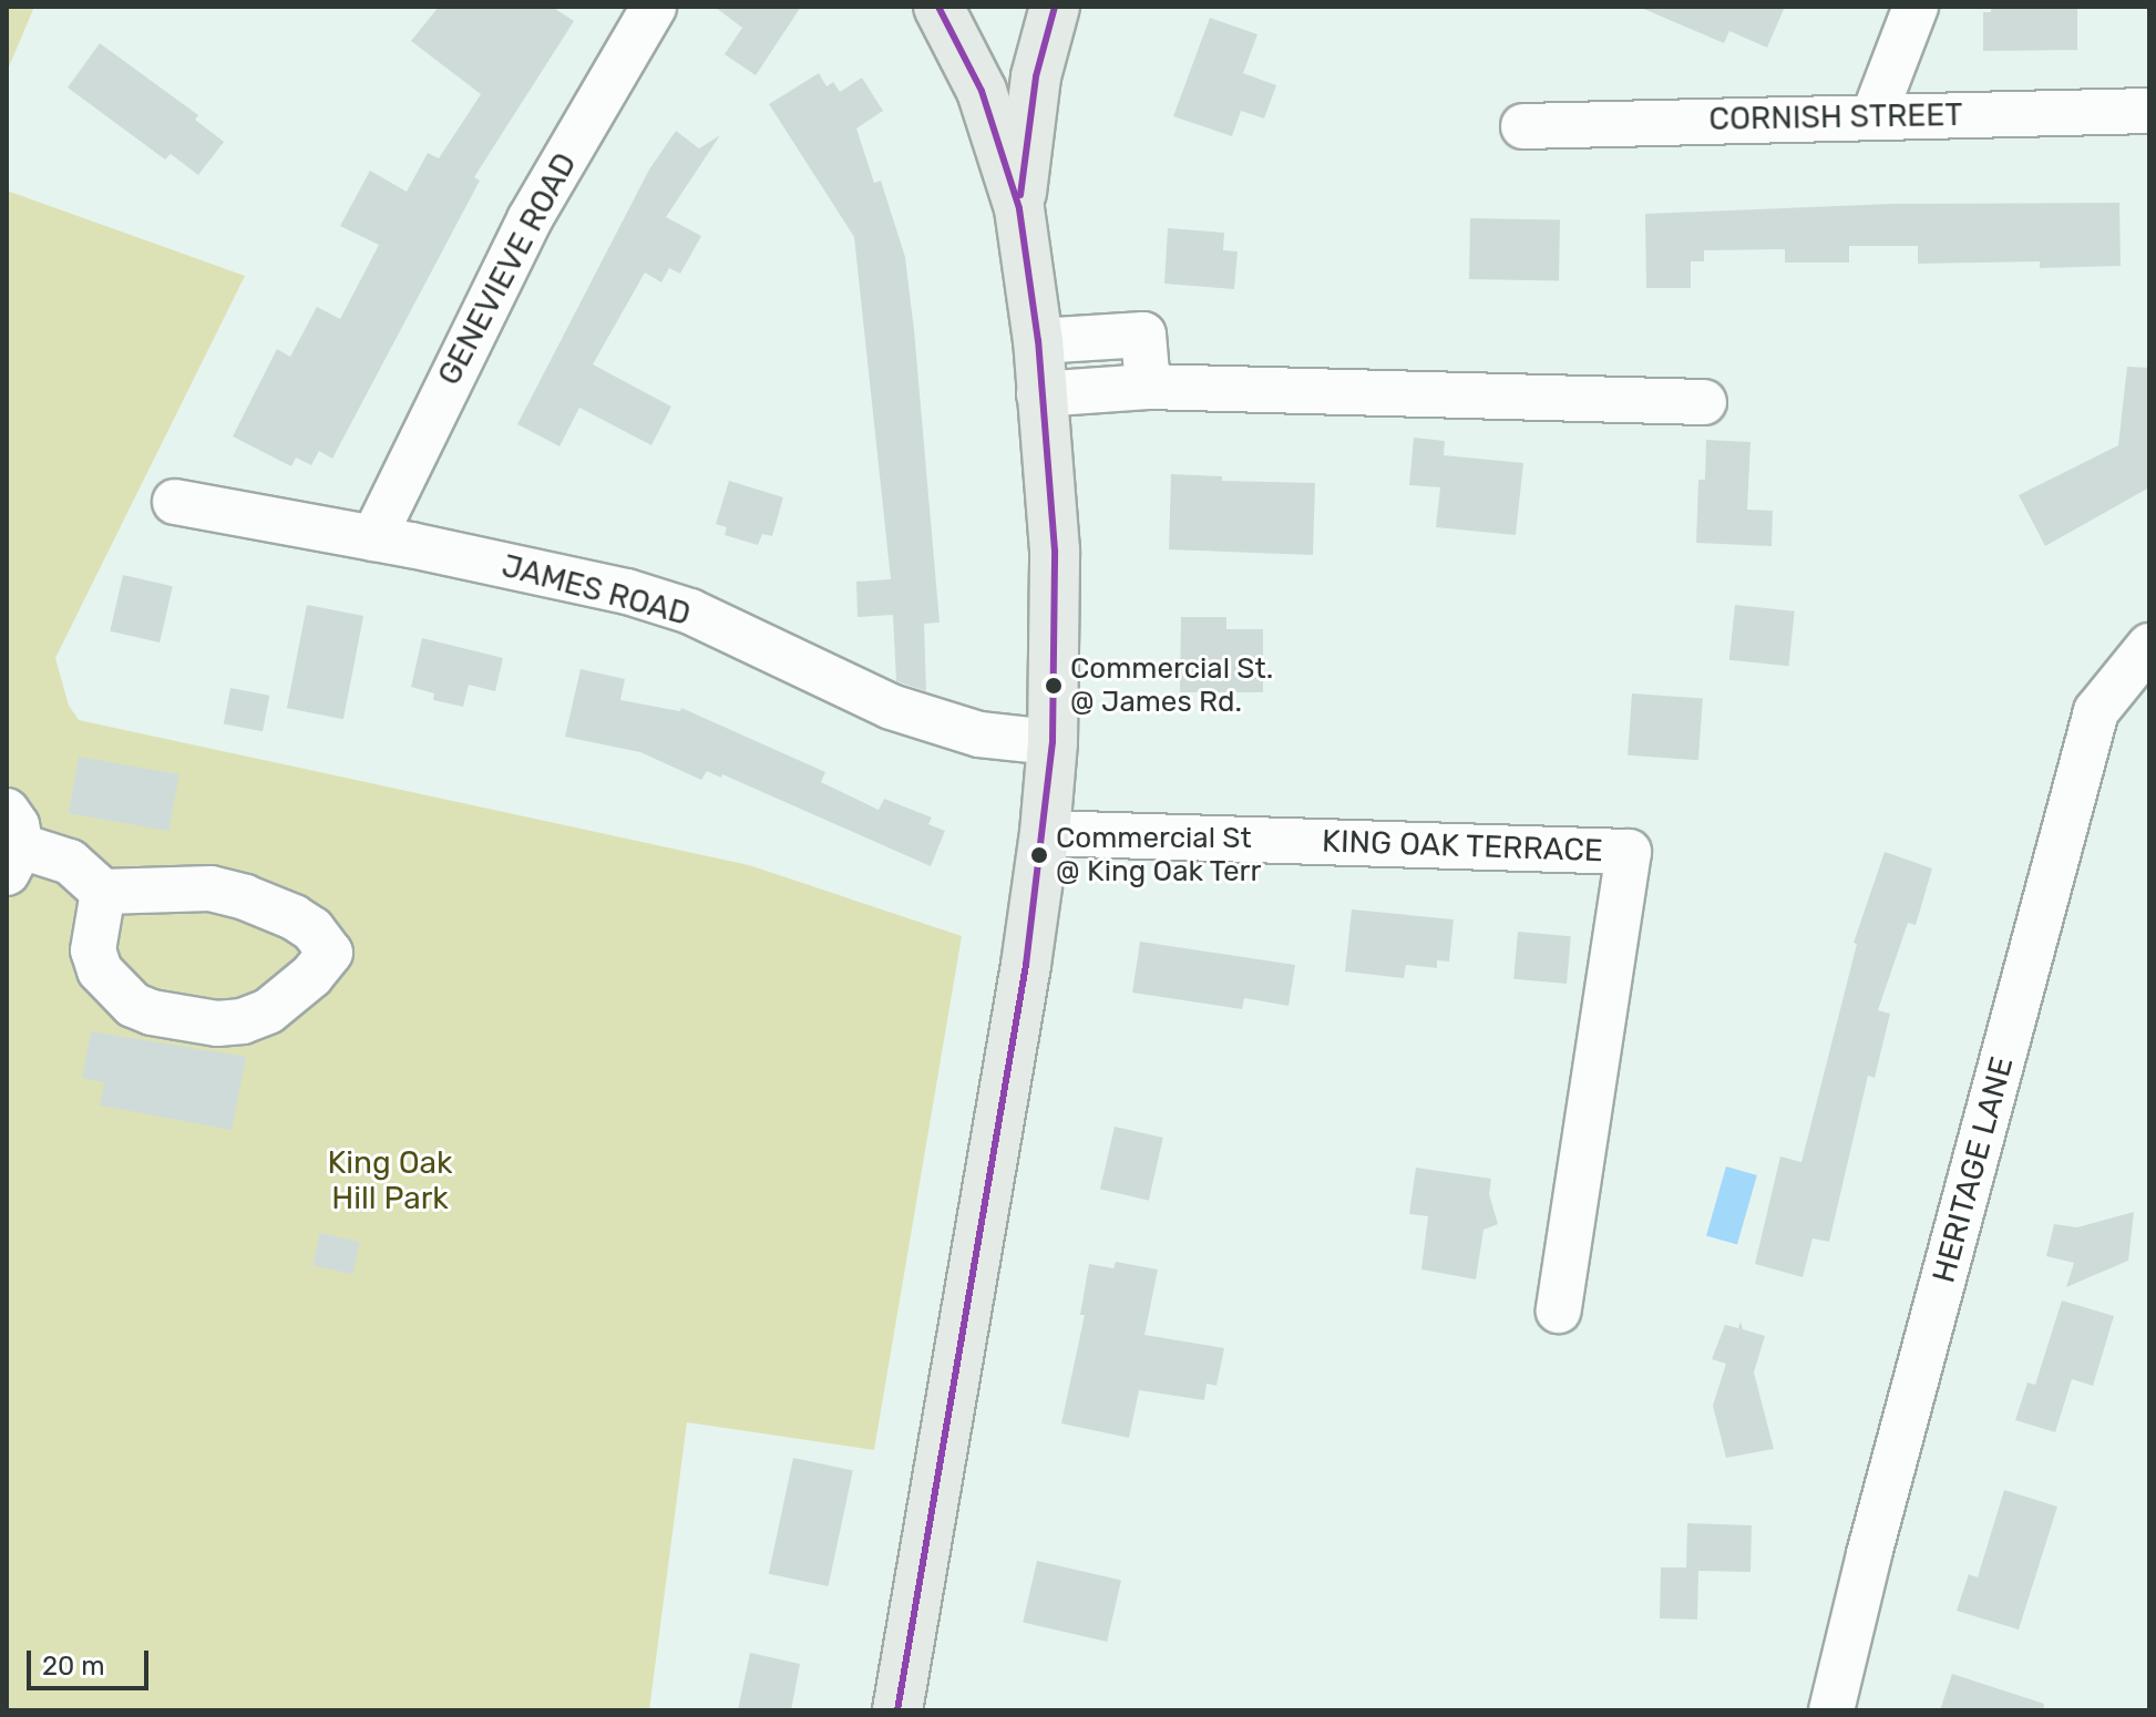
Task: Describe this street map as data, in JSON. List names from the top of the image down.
{
  "streets": {
    "street": [
      "CORNISH STREET",
      "GENEVIEVE ROAD",
      "JAMES ROAD",
      "KING OAK TERRACE",
      "HERITAGE LANE"
    ]
  },
  "crossings": [
    ["GENEVIEVE ROAD", "JAMES ROAD"]
  ],
  "parks": ["King Oak Hill Park"],
  "places": ["Commercial St. @ James Rd.", "Commercial St @ King Oak Terr"],
  "scale_bar": "20 m"
}
